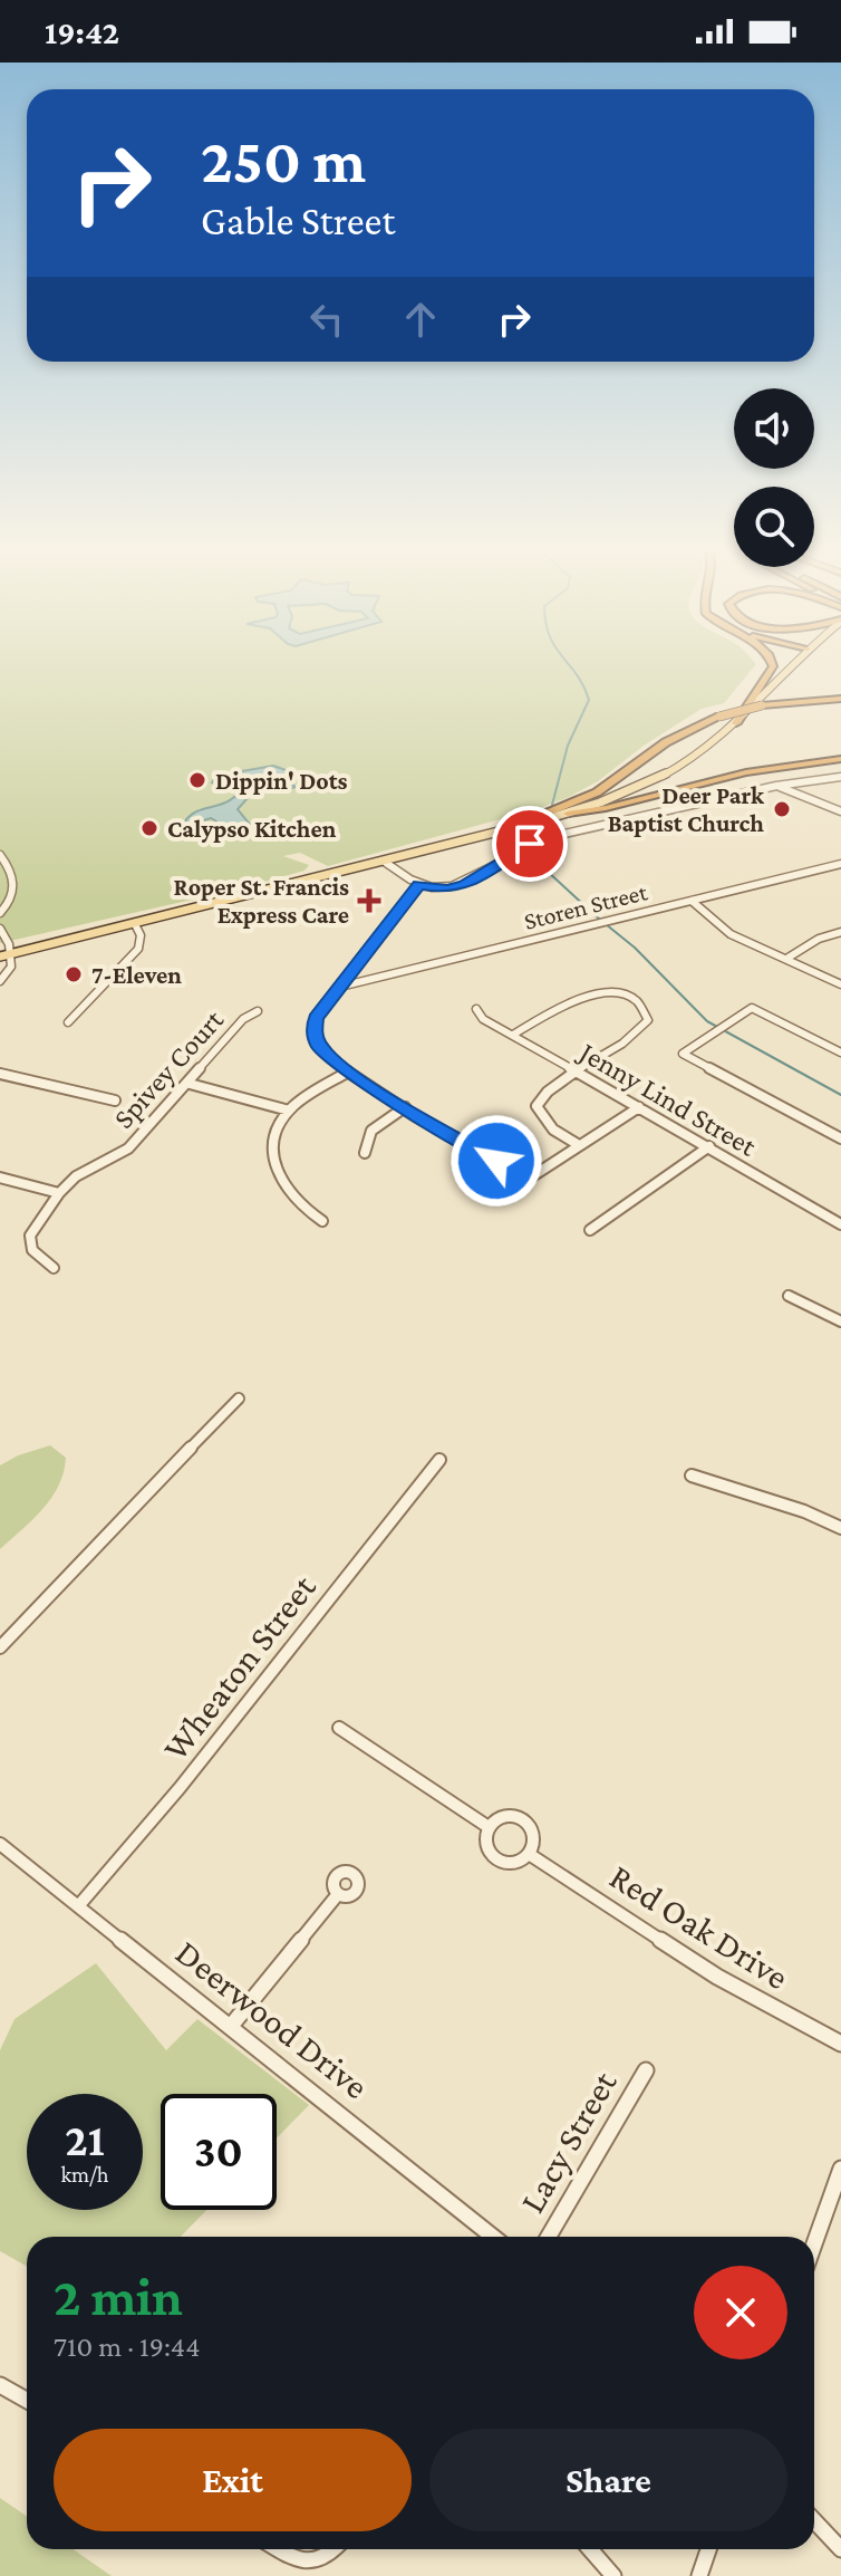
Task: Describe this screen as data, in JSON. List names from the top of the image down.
{
  "streets": {
    "street": [
      "Storen Street",
      "Spivey Court",
      "Jenny Lind Street",
      "Wheaton Street",
      "Red Oak Drive",
      "Deerwood Drive",
      "Lacy Street"
    ]
  },
  "crossings": [
    ["Wheaton Street", "Deerwood Drive"]
  ],
  "places": {
    "other": [
      "Dippin' Dots",
      "Deer Park Baptist Church",
      "Calypso Kitchen",
      "7-Eleven"
    ],
    "health": ["Roper St. Francis Express Care"]
  },
  "page": {
    "status": "19:42",
    "turn": ["250 m", "Gable Street"],
    "speed": "21 km/h",
    "limit": "30",
    "heading": ["2 min", "710 m · 19:44"],
    "buttons": ["Exit", "Share"]
  }
}
